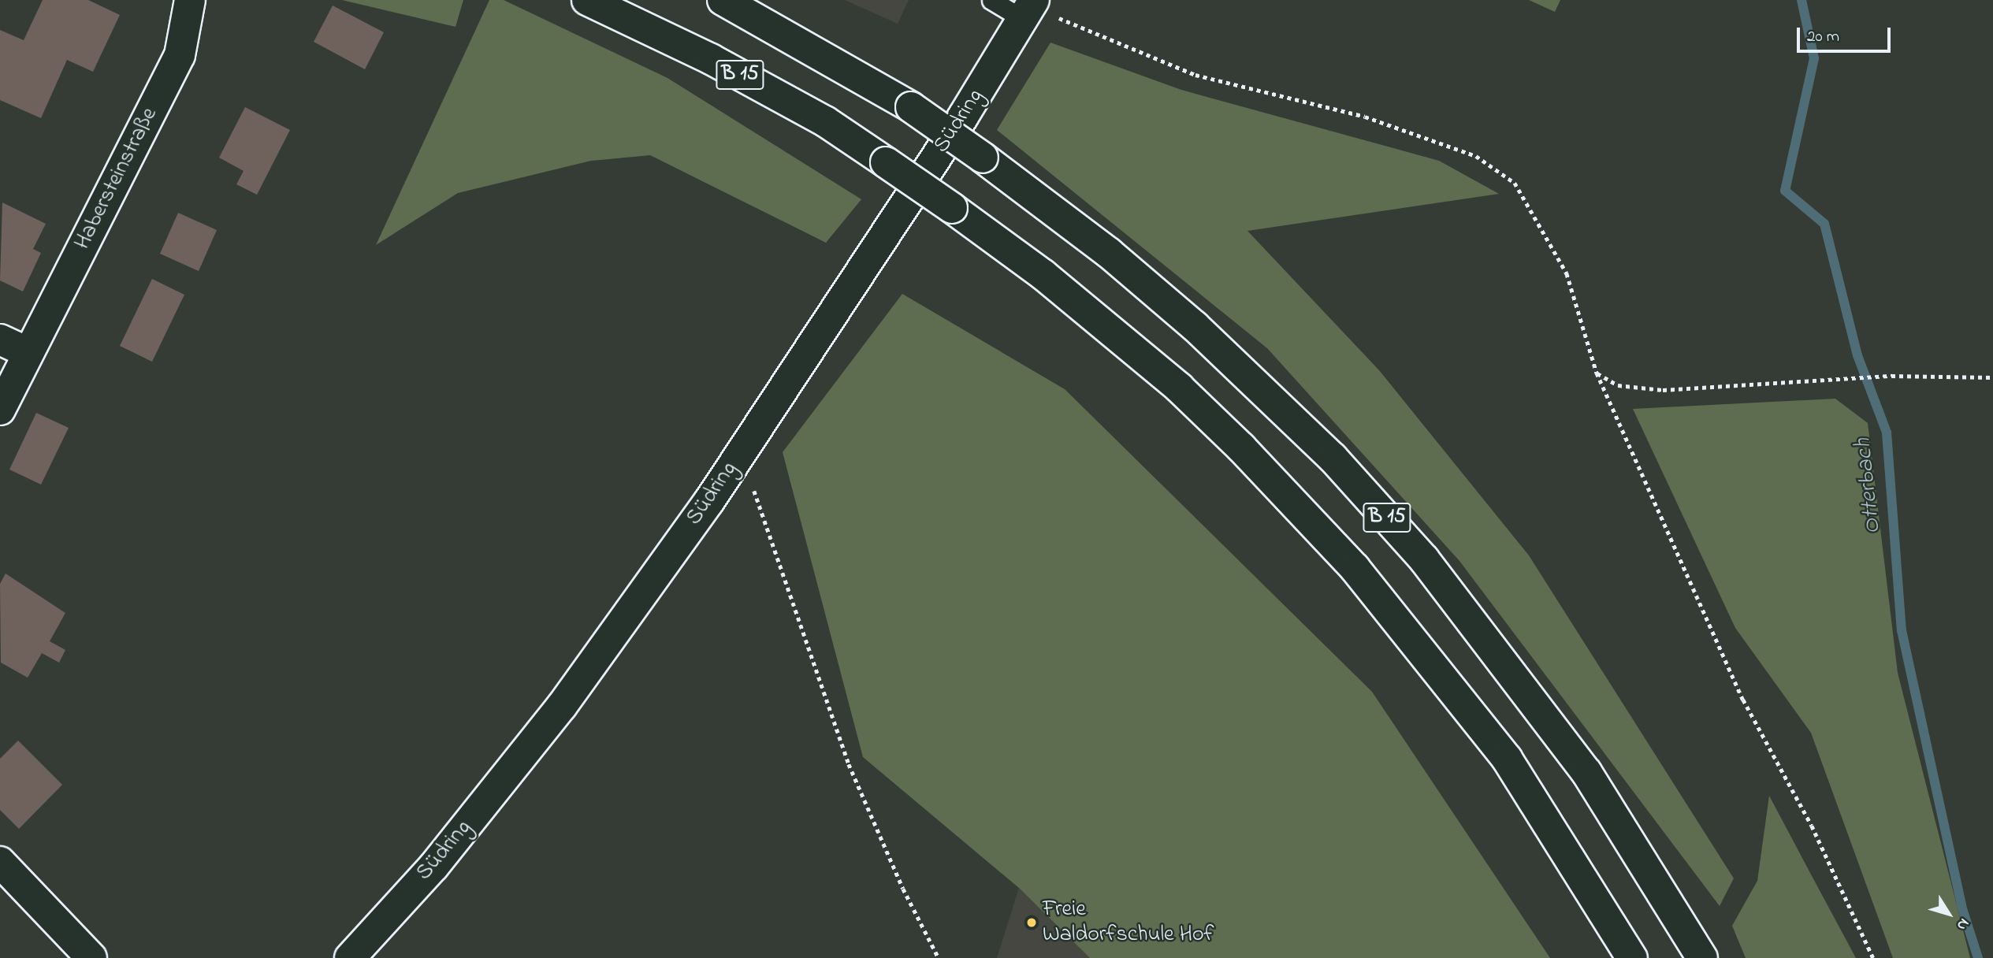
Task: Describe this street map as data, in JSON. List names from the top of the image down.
{
  "streets": {
    "main road": ["B 15", "Südring", "Habersteinstraße"]
  },
  "water": ["Otterbach"],
  "places": ["Freie Waldorfschule Hof"],
  "scale_bar": "20 m",
  "north": "bottom right"
}
